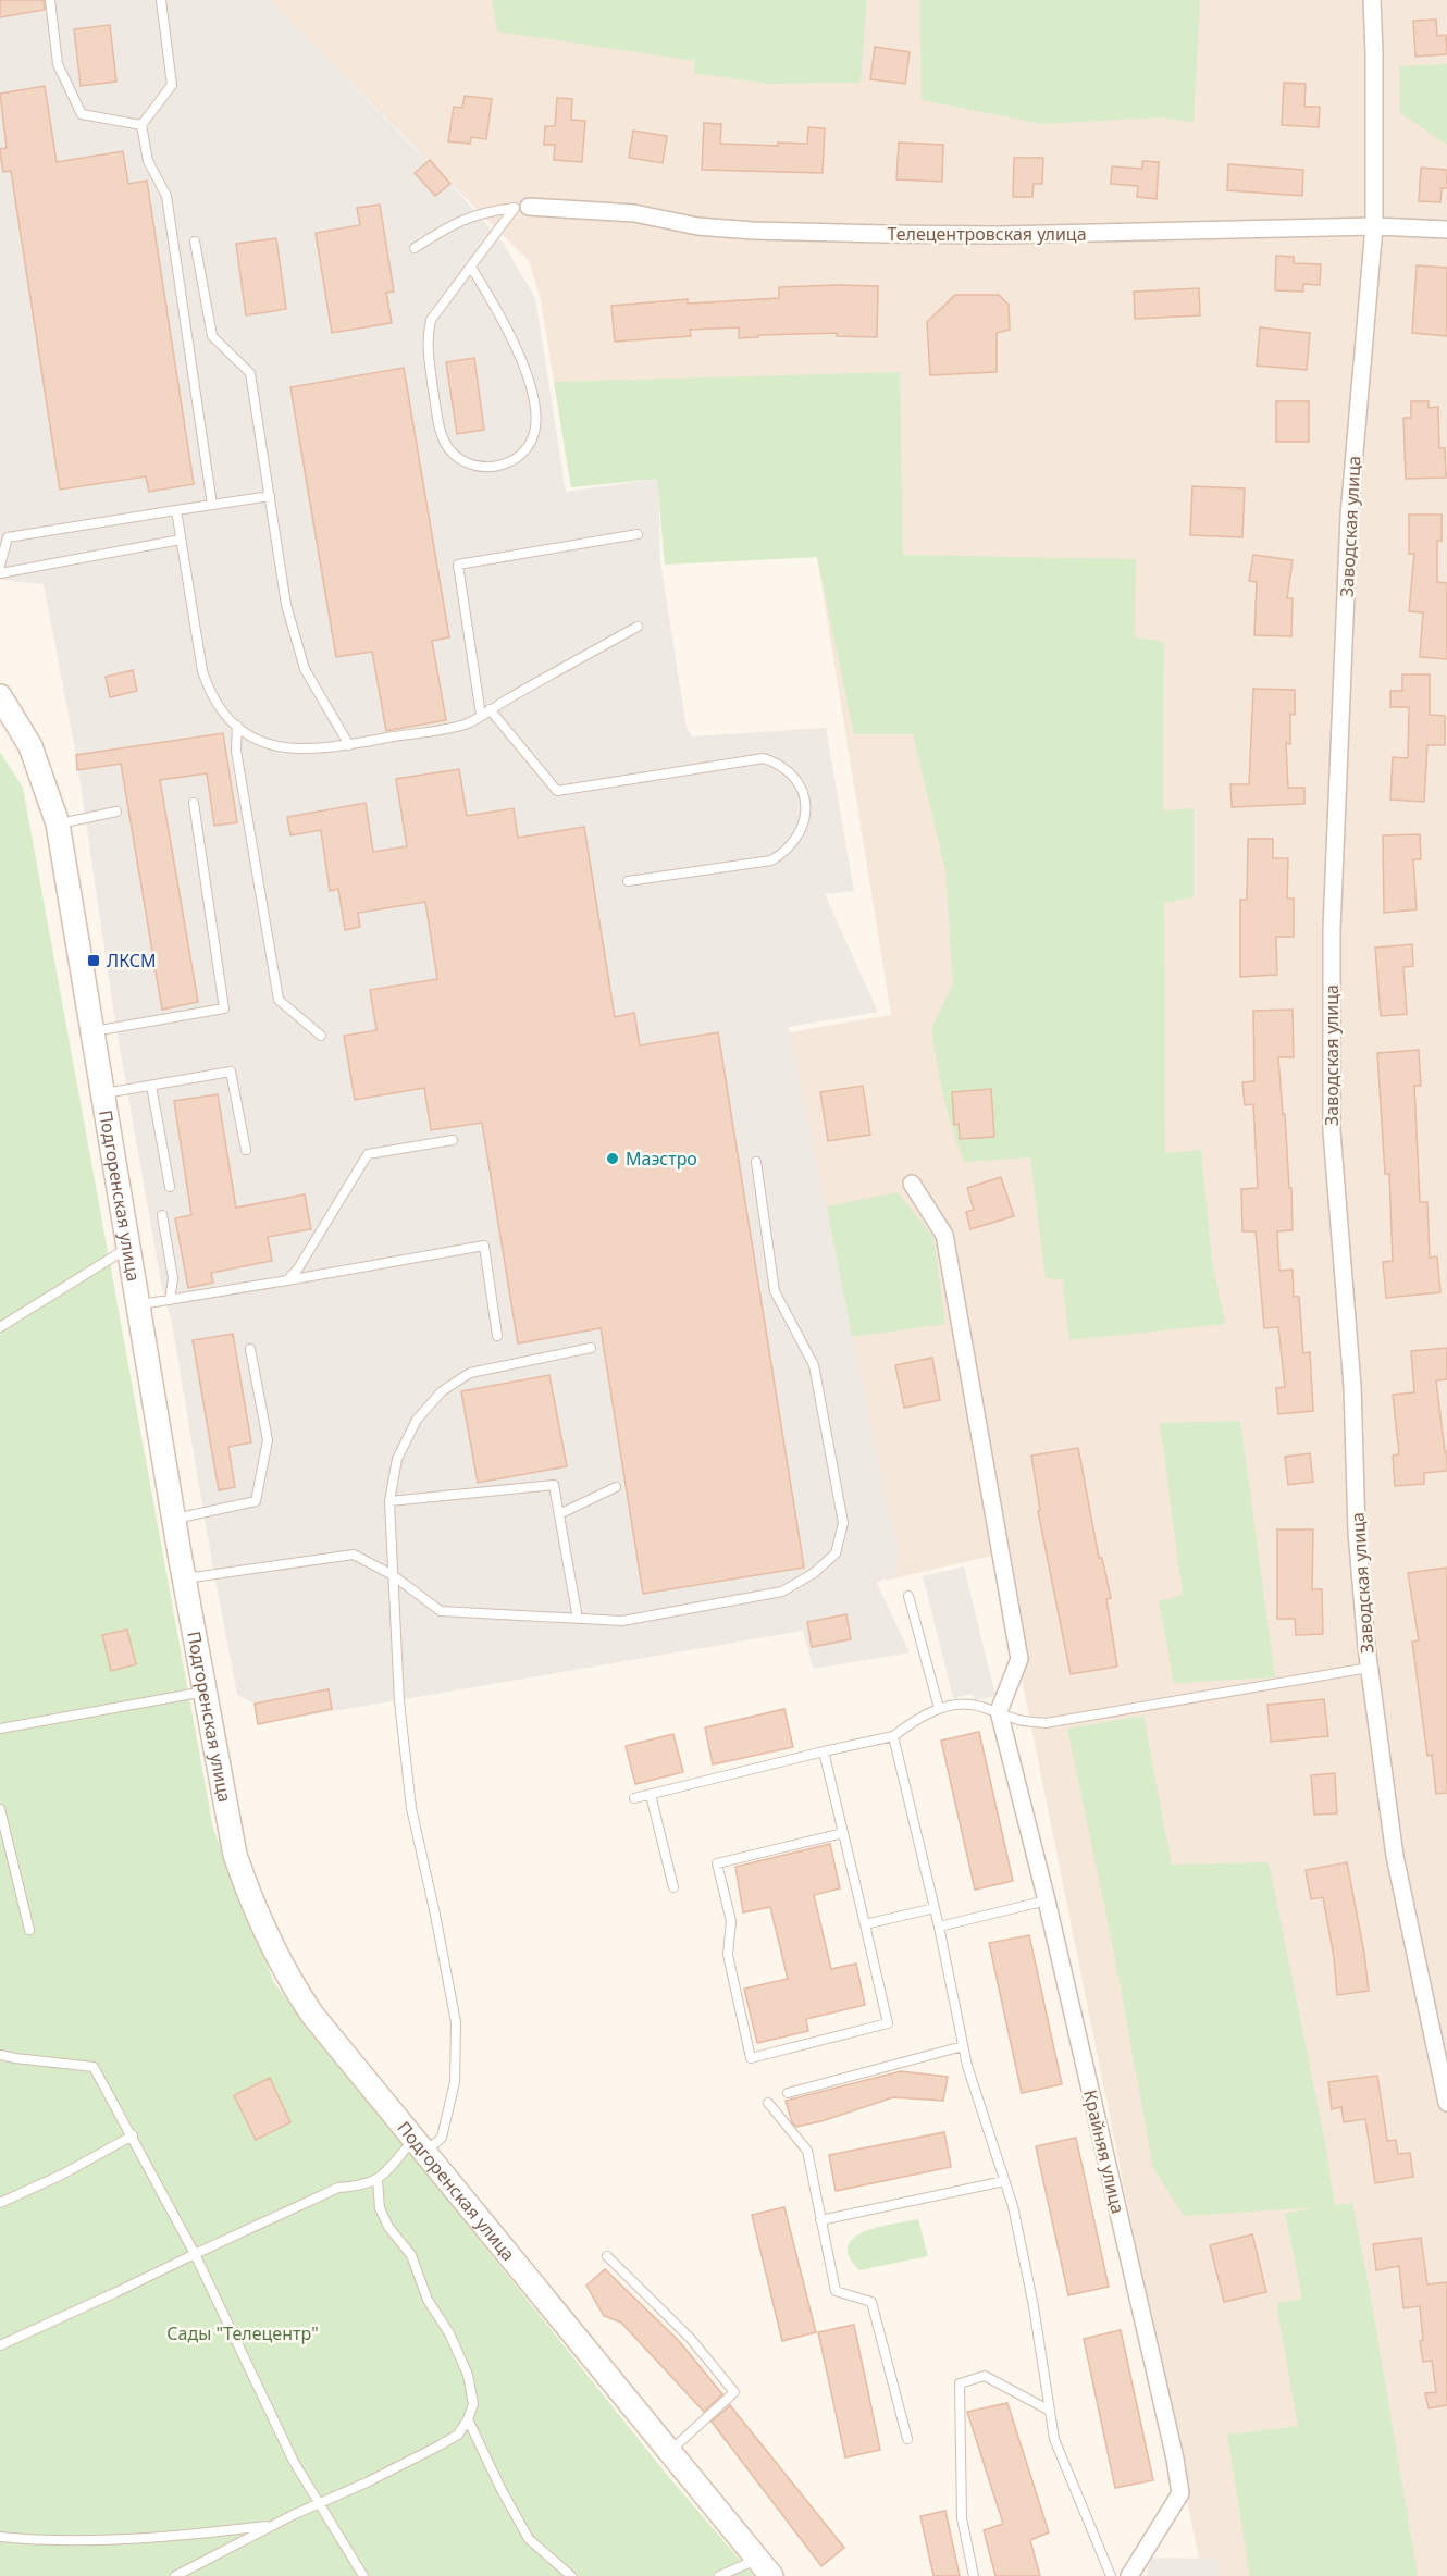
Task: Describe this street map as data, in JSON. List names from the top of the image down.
{
  "streets": {
    "street": [
      "Телецентровская улица",
      "Заводская улица",
      "Подгоренская улица",
      "Крайняя улица"
    ]
  },
  "crossings": [
    ["Телецентровская улица", "Заводская улица"]
  ],
  "parks": ["Сады \"Телецентр\""],
  "places": {
    "transit": ["ЛКСМ"],
    "other": ["Маэстро"]
  }
}
